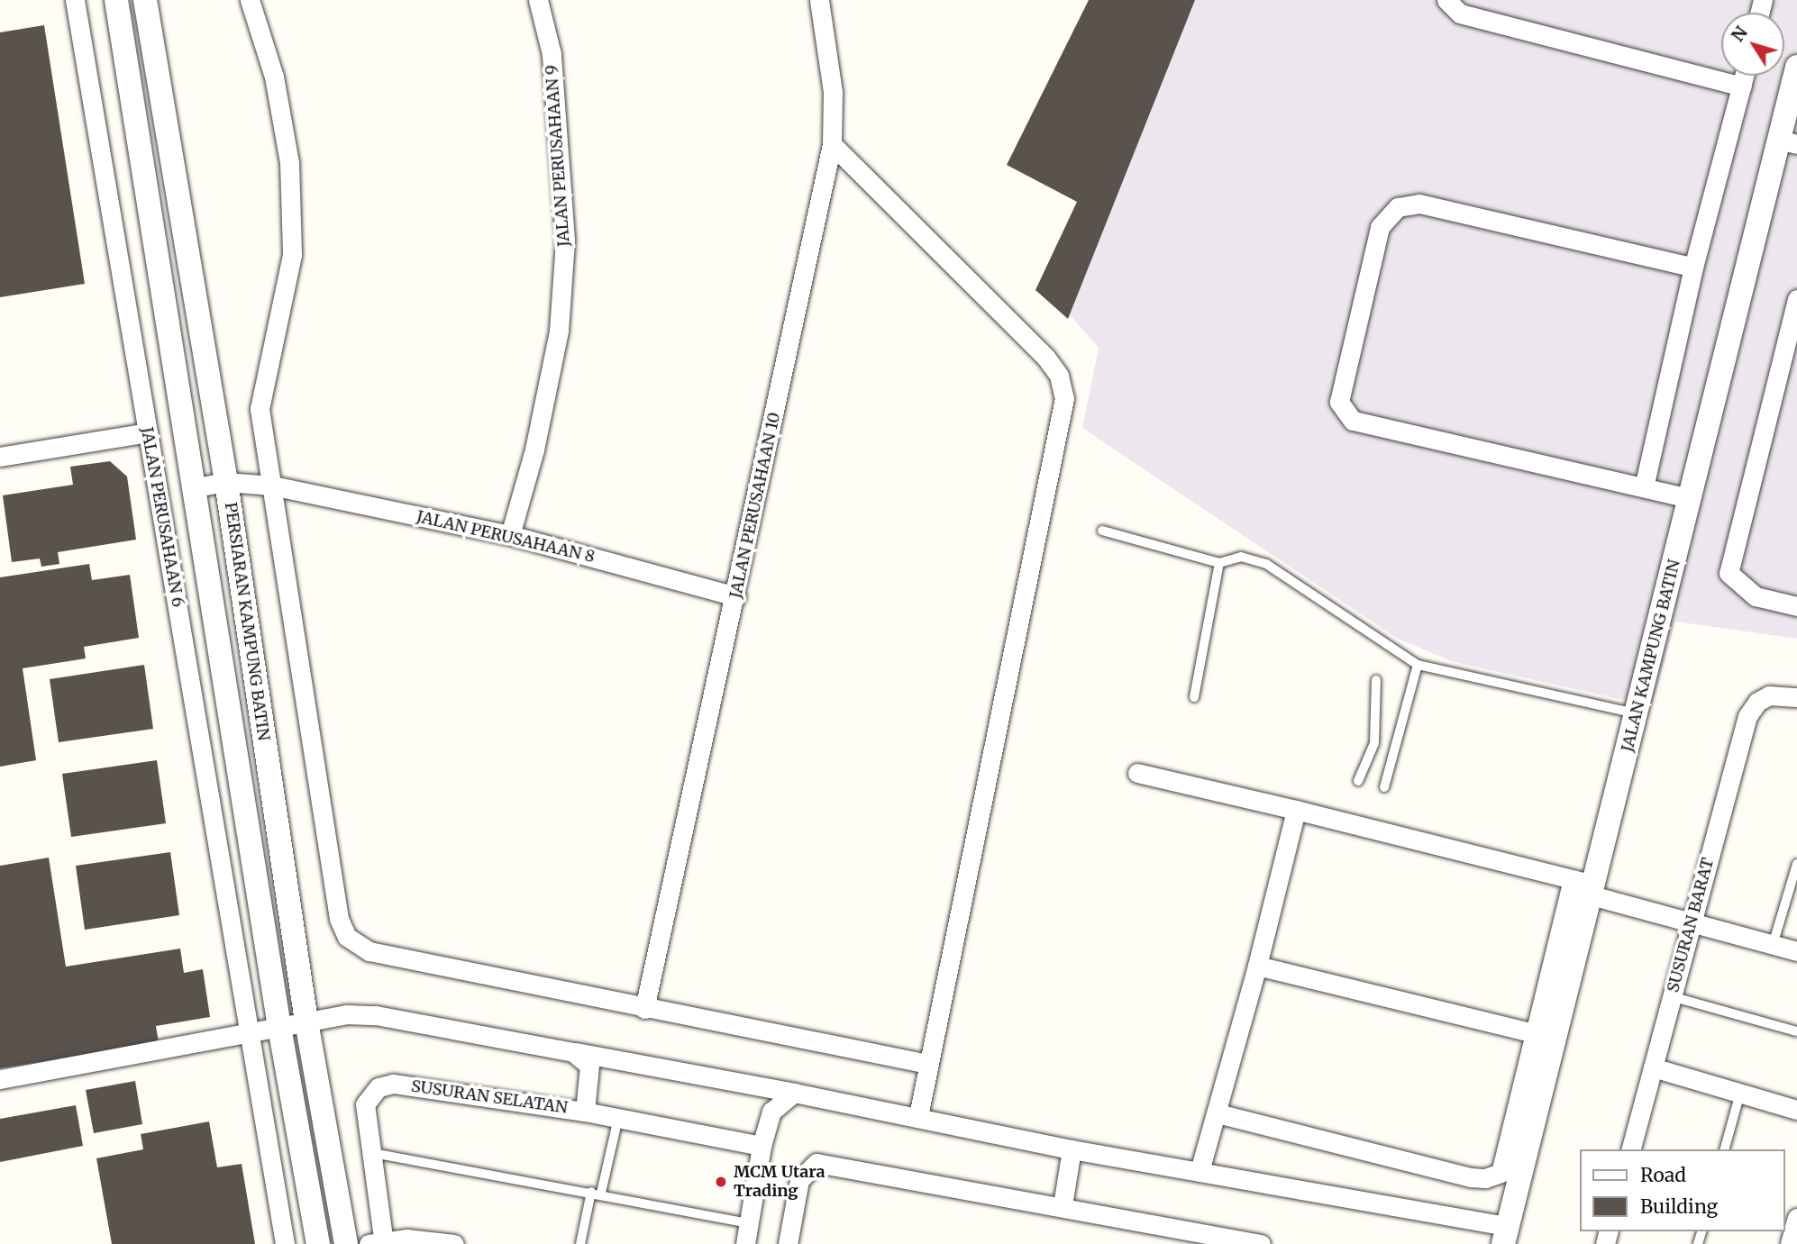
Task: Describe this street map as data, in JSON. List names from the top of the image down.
{
  "streets": {
    "street": [
      "JALAN PERUSAHAAN 9",
      "JALAN PERUSAHAAN 10",
      "JALAN PERUSAHAAN 6",
      "JALAN PERUSAHAAN 8",
      "PERSIARAN KAMPUNG BATIN",
      "JALAN KAMPUNG BATIN",
      "SUSURAN BARAT",
      "SUSURAN SELATAN"
    ]
  },
  "crossings": [
    ["JALAN PERUSAHAAN 9", "JALAN PERUSAHAAN 8"],
    ["JALAN PERUSAHAAN 10", "JALAN PERUSAHAAN 8"],
    ["JALAN PERUSAHAAN 8", "PERSIARAN KAMPUNG BATIN"]
  ],
  "places": ["MCM Utara Trading"],
  "legend": ["Road", "Building"],
  "north": "top left"
}
